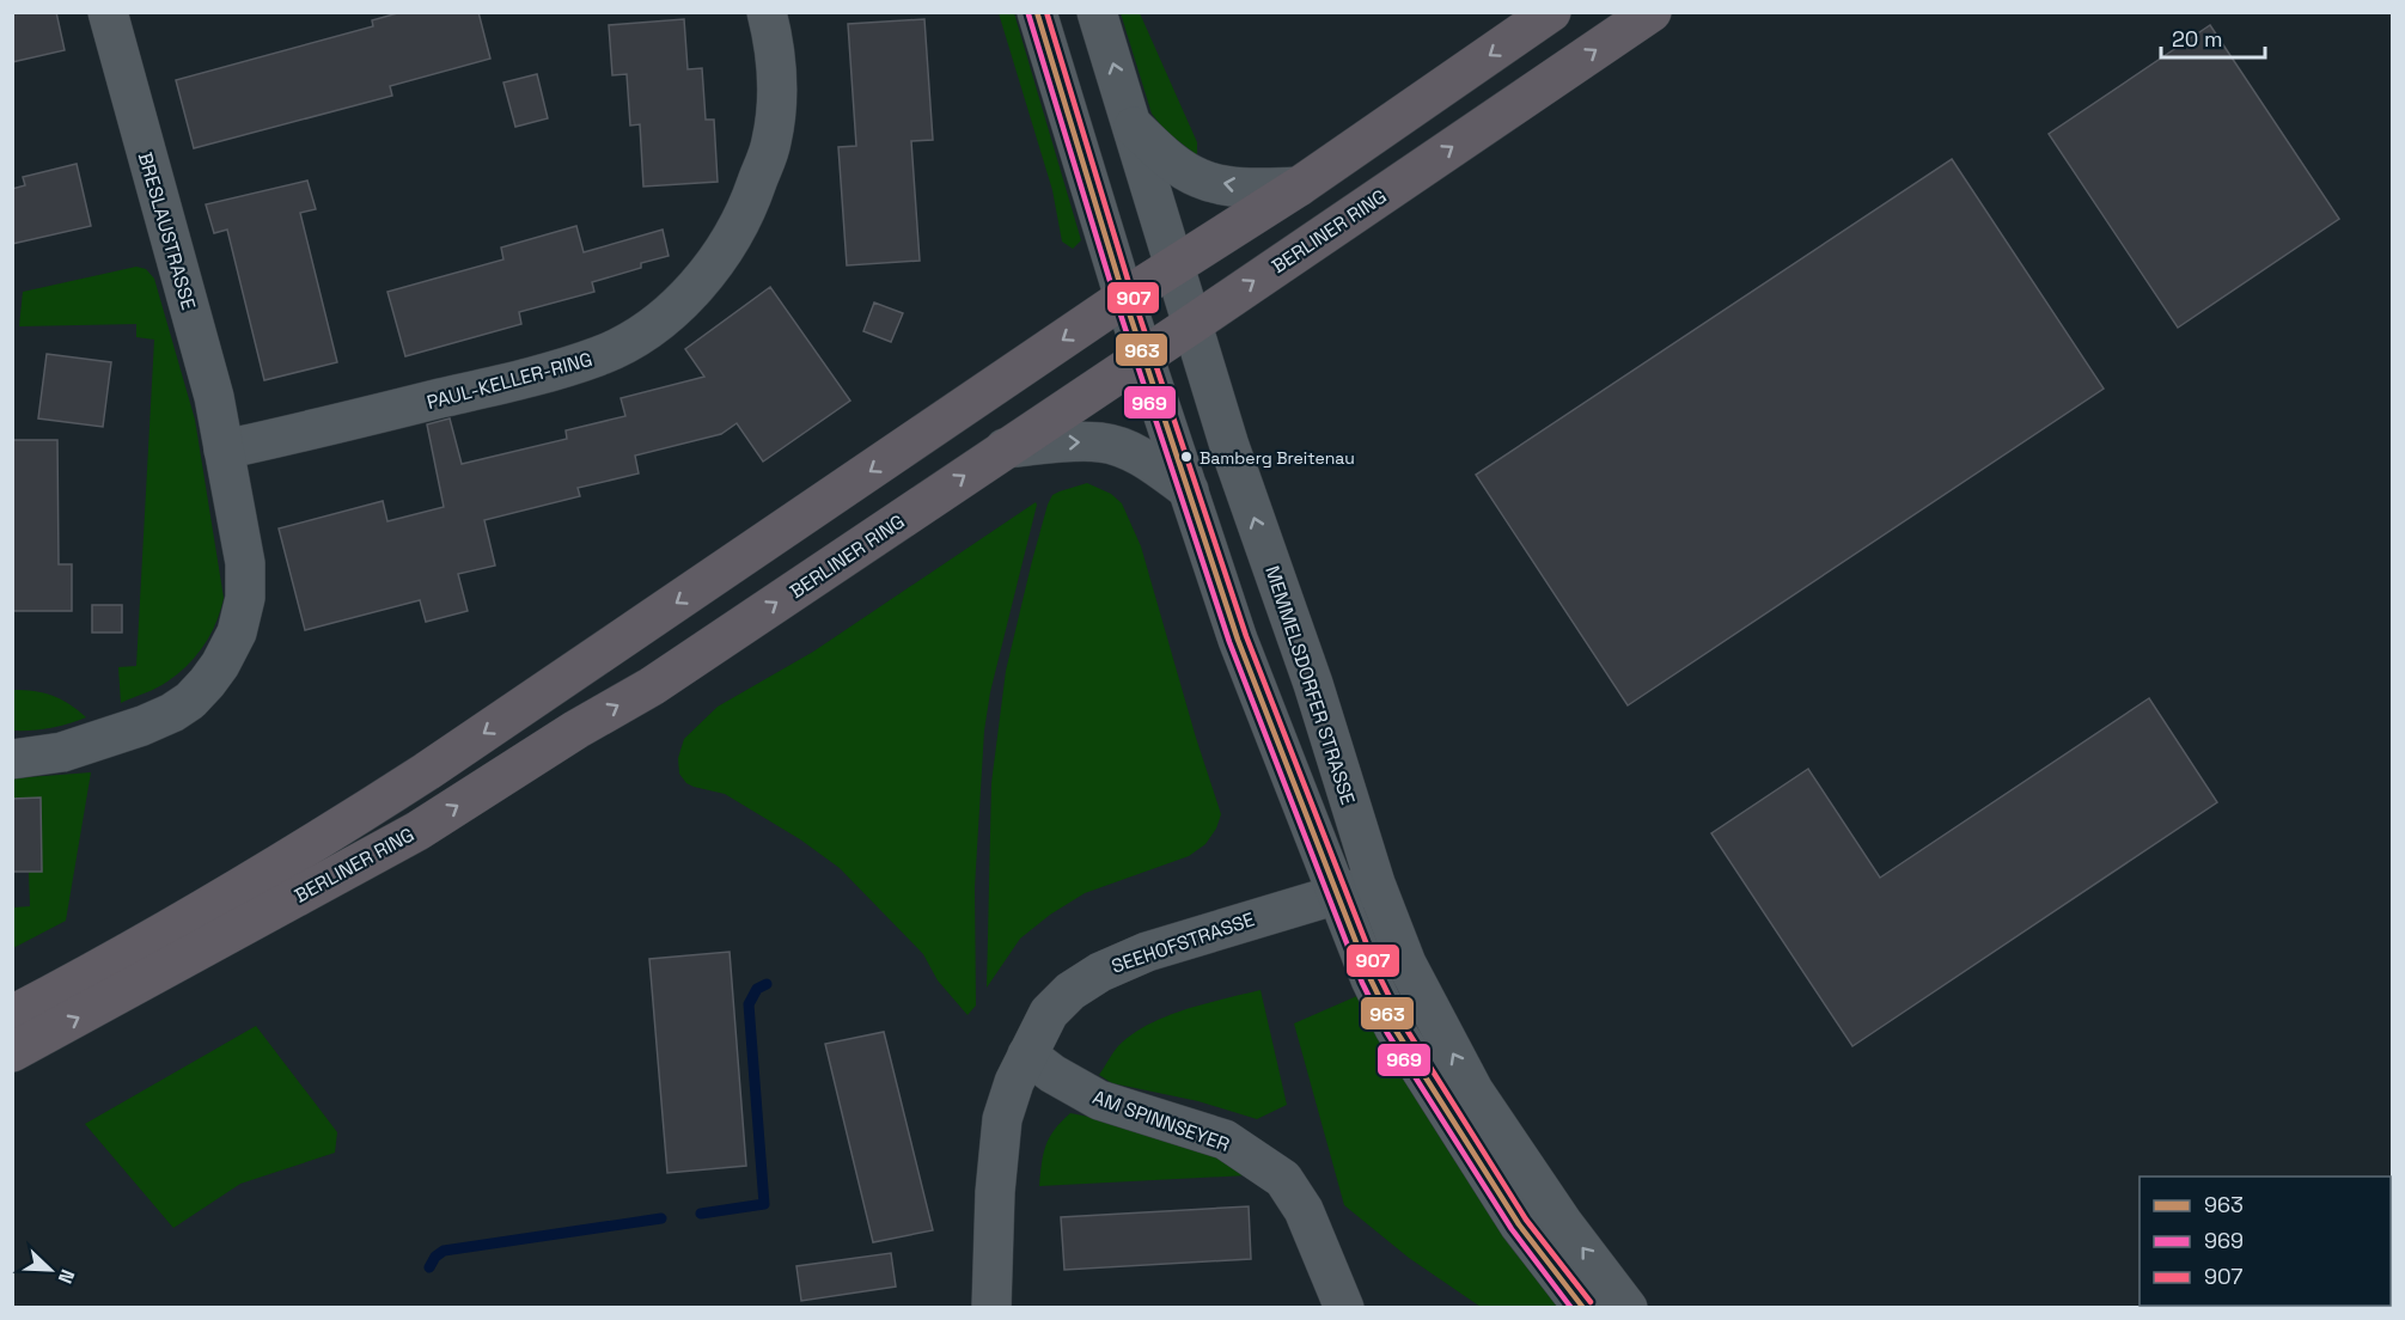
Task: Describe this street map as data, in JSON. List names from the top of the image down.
{
  "streets": {
    "main road": [
      "BRESLAUSTRASSE",
      "BERLINER RING",
      "PAUL-KELLER-RING",
      "MEMMELSDORFER STRASSE",
      "SEEHOFSTRASSE",
      "AM SPINNSEYER"
    ]
  },
  "crossings": [
    ["BRESLAUSTRASSE", "PAUL-KELLER-RING"],
    ["BERLINER RING", "MEMMELSDORFER STRASSE"],
    ["MEMMELSDORFER STRASSE", "SEEHOFSTRASSE"],
    ["SEEHOFSTRASSE", "AM SPINNSEYER"]
  ],
  "places": ["Bamberg Breitenau"],
  "lines": ["transit line 963", "transit line 907", "transit line 969"],
  "legend": ["963", "969", "907"],
  "scale_bar": "20 m",
  "north": "bottom right"
}
